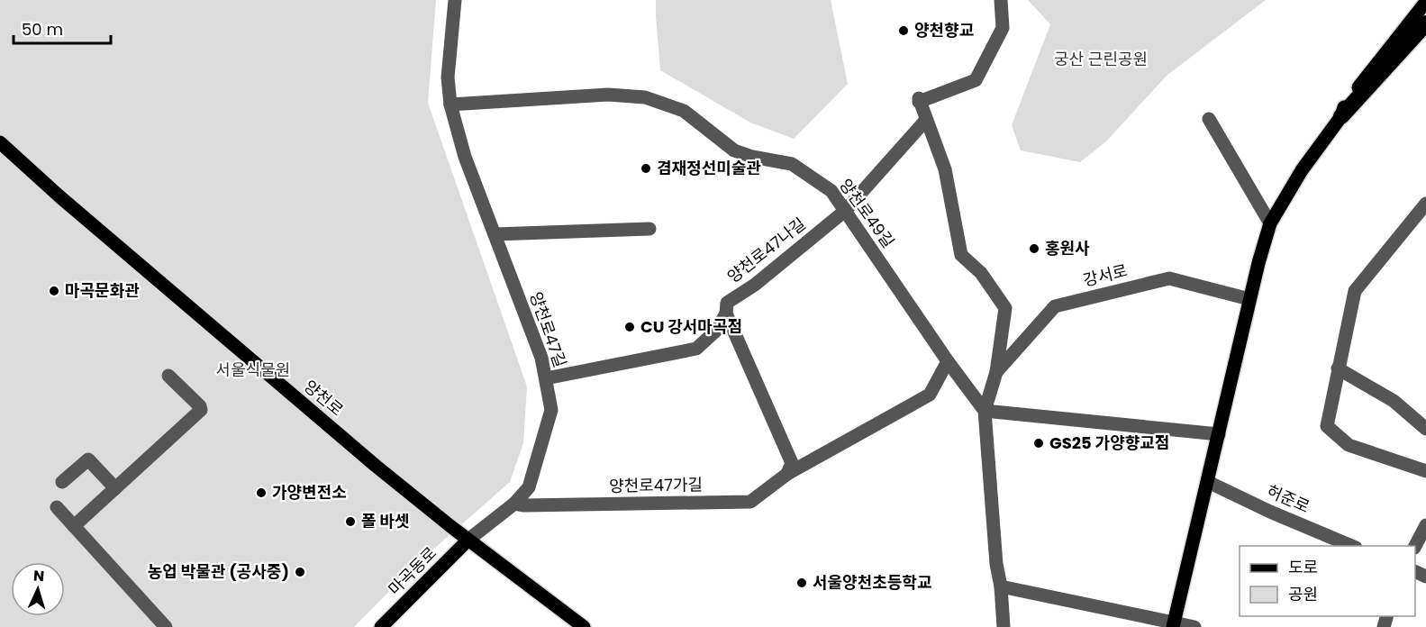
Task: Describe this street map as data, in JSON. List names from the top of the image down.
{
  "streets": {
    "main road": ["양천로", "마곡동로"],
    "street": [
      "양천로49길",
      "양천로47나길",
      "강서로",
      "양천로47길",
      "양천로47가길",
      "허준로"
    ]
  },
  "crossings": [
    ["양천로49길", "양천로47나길"],
    ["양천로49길", "양천로47길"],
    ["양천로49길", "양천로47가길"],
    ["양천로47나길", "양천로47길"],
    ["양천로47길", "양천로"],
    ["양천로47길", "양천로47가길"],
    ["양천로47길", "마곡동로"],
    ["양천로", "마곡동로"]
  ],
  "parks": ["궁산 근린공원", "서울식물원"],
  "places": [
    "양천향교",
    "겸재정선미술관",
    "홍원사",
    "마곡문화관",
    "CU 강서마곡점",
    "GS25 가양향교점",
    "가양변전소",
    "폴 바셋",
    "농업 박물관 (공사중)",
    "서울양천초등학교"
  ],
  "legend": ["도로", "공원"],
  "scale_bar": "50 m",
  "north": "top"
}
